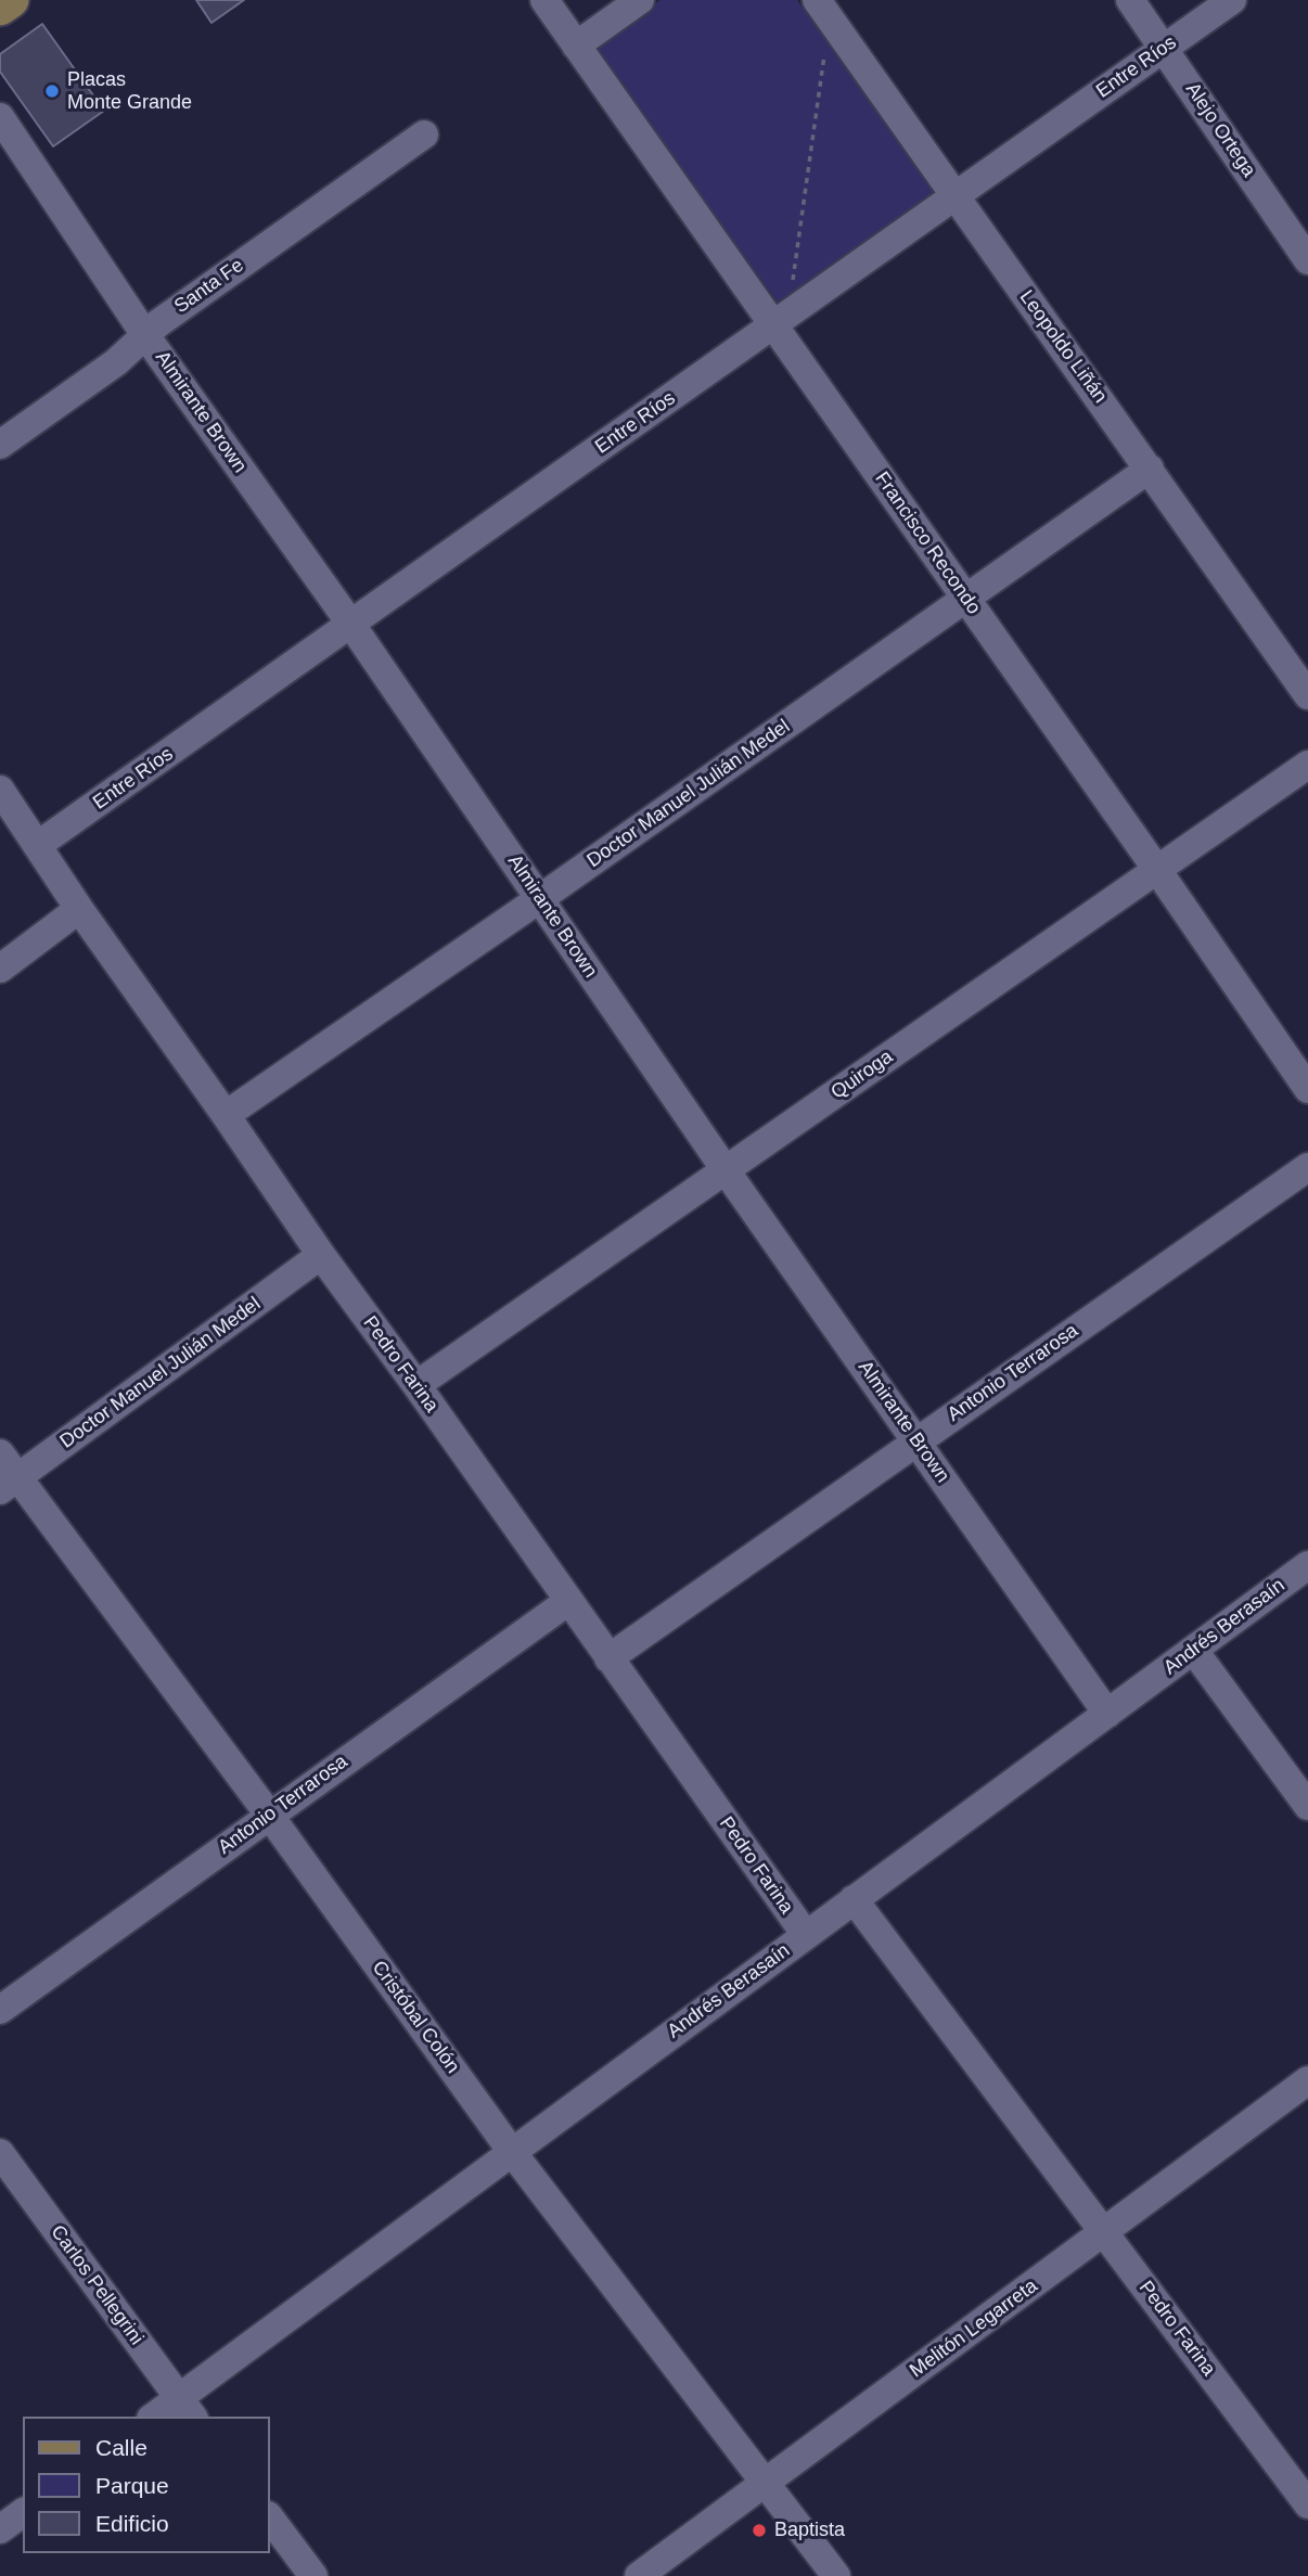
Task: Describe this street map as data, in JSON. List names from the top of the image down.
{
  "streets": {
    "street": [
      "Entre Ríos",
      "Alejo Ortega",
      "Santa Fe",
      "Leopoldo Liñán",
      "Almirante Brown",
      "Francisco Recondo",
      "Doctor Manuel Julián Medel",
      "Quiroga",
      "Pedro Farina",
      "Antonio Terrarosa",
      "Andrés Berasaín",
      "Cristóbal Colón",
      "Carlos Pellegrini",
      "Melitón Legarreta"
    ]
  },
  "crossings": [
    ["Entre Ríos", "Alejo Ortega"],
    ["Entre Ríos", "Leopoldo Liñán"],
    ["Entre Ríos", "Almirante Brown"],
    ["Entre Ríos", "Francisco Recondo"],
    ["Entre Ríos", "Pedro Farina"],
    ["Santa Fe", "Almirante Brown"],
    ["Leopoldo Liñán", "Doctor Manuel Julián Medel"],
    ["Almirante Brown", "Doctor Manuel Julián Medel"],
    ["Almirante Brown", "Quiroga"],
    ["Almirante Brown", "Antonio Terrarosa"],
    ["Almirante Brown", "Andrés Berasaín"],
    ["Francisco Recondo", "Doctor Manuel Julián Medel"],
    ["Francisco Recondo", "Quiroga"],
    ["Doctor Manuel Julián Medel", "Pedro Farina"],
    ["Doctor Manuel Julián Medel", "Cristóbal Colón"],
    ["Quiroga", "Pedro Farina"],
    ["Pedro Farina", "Antonio Terrarosa"],
    ["Pedro Farina", "Andrés Berasaín"],
    ["Pedro Farina", "Melitón Legarreta"],
    ["Antonio Terrarosa", "Cristóbal Colón"],
    ["Andrés Berasaín", "Cristóbal Colón"],
    ["Andrés Berasaín", "Carlos Pellegrini"],
    ["Cristóbal Colón", "Melitón Legarreta"]
  ],
  "places": ["Placas Monte Grande", "Baptista"],
  "legend": ["Calle", "Parque", "Edificio"]
}
